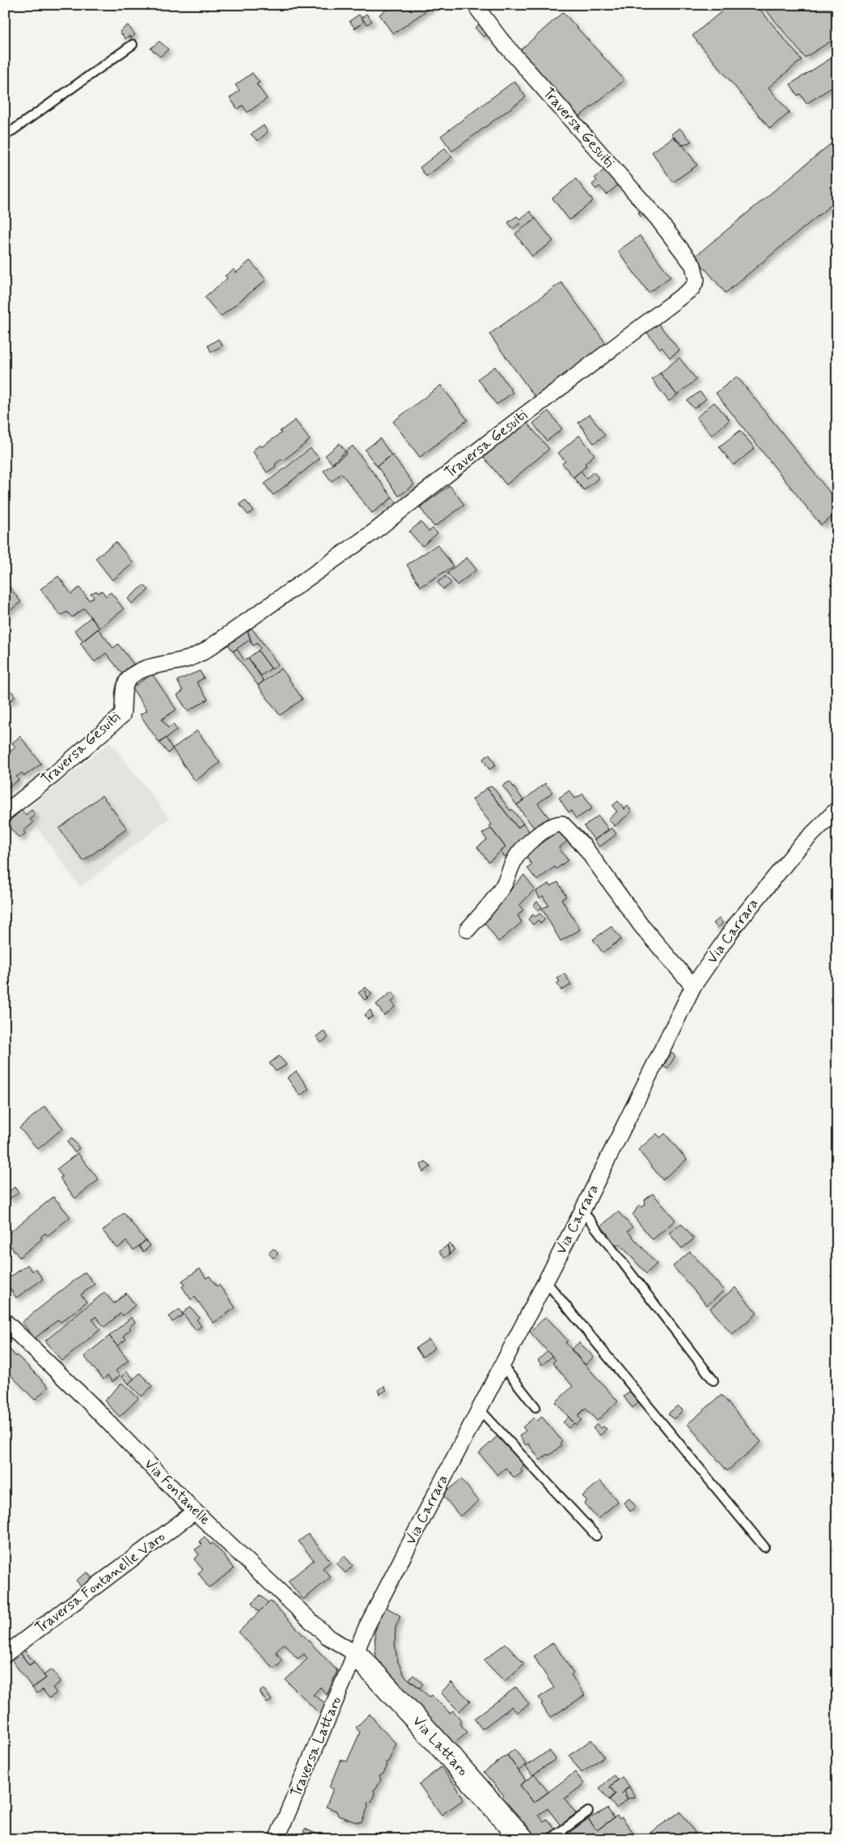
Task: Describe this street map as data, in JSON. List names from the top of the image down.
{
  "streets": {
    "street": [
      "Traversa Gesuiti",
      "Via Carrara",
      "Via Fontanelle",
      "Traversa Fontanelle Varo",
      "Via Lattaro",
      "Traversa Lattaro"
    ]
  },
  "crossings": [
    ["Via Carrara", "Via Fontanelle"],
    ["Via Carrara", "Via Lattaro"],
    ["Via Carrara", "Traversa Lattaro"],
    ["Via Fontanelle", "Traversa Fontanelle Varo"],
    ["Via Fontanelle", "Via Lattaro"],
    ["Via Fontanelle", "Traversa Lattaro"],
    ["Via Lattaro", "Traversa Lattaro"]
  ]
}
